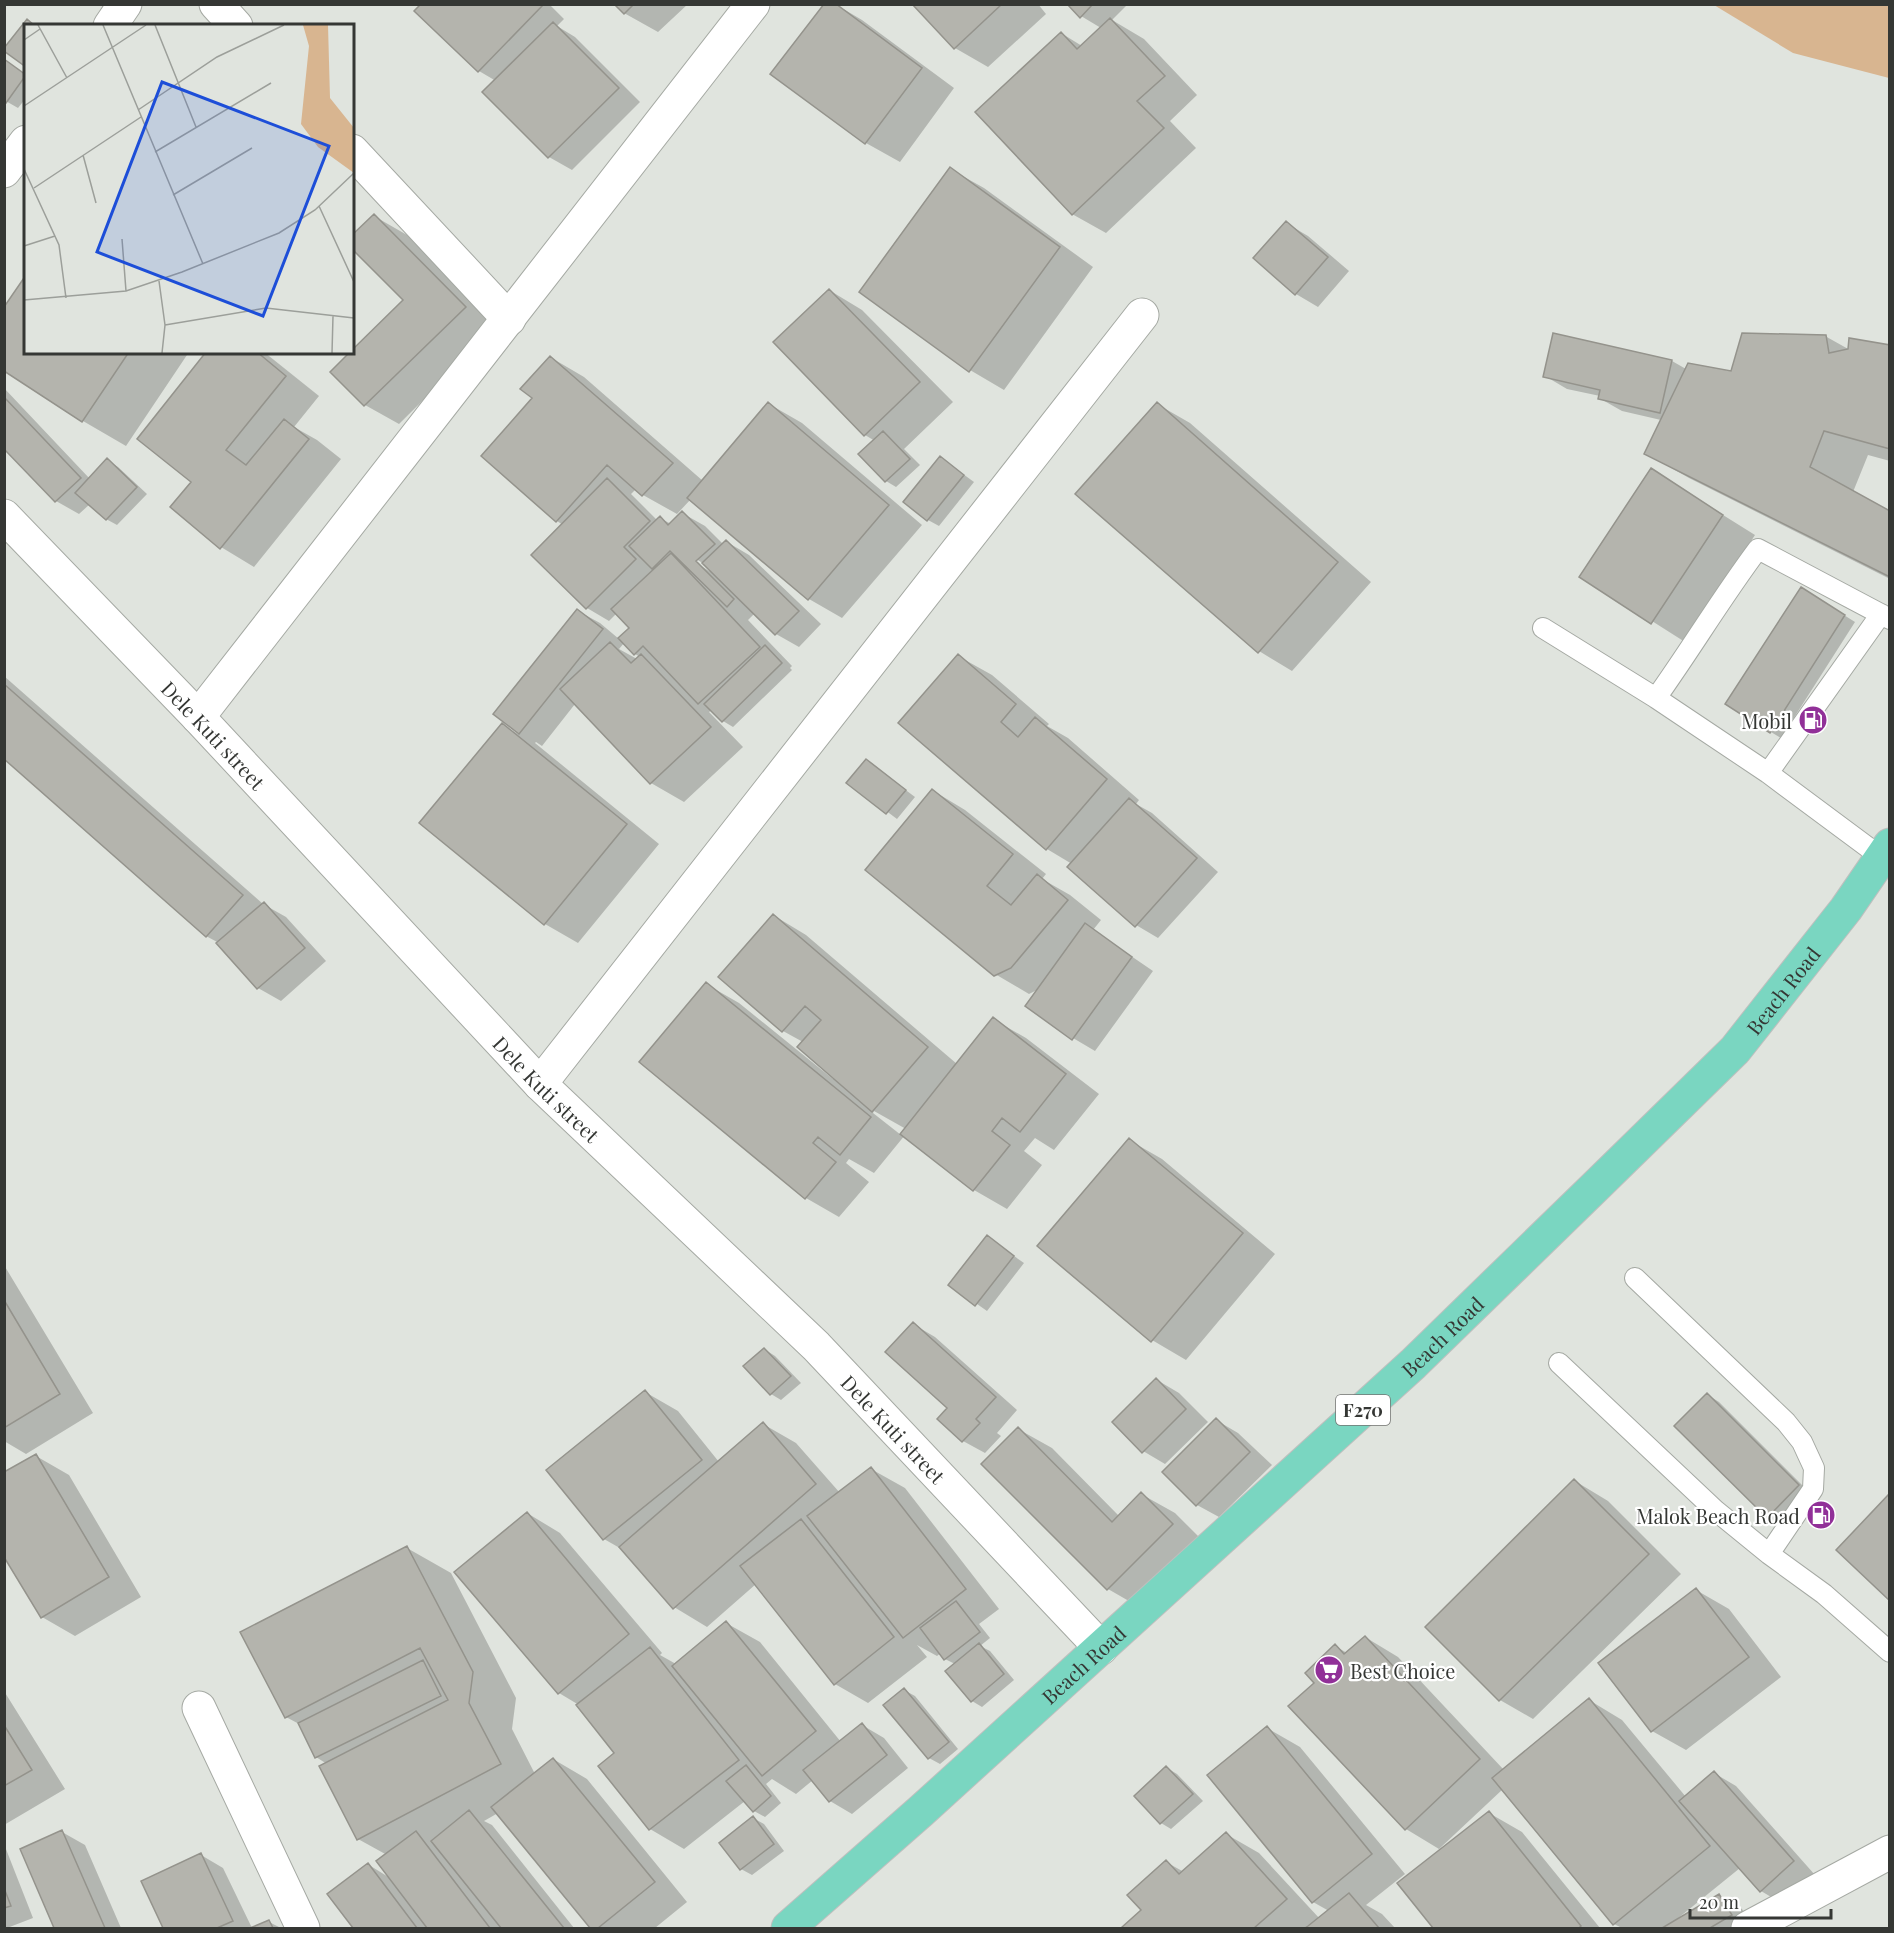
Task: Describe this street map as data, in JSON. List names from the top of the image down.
{
  "streets": {
    "main road": ["Beach Road", "F270"],
    "street": ["Dele Kuti street"]
  },
  "crossings": [
    ["Dele Kuti street", "Beach Road"]
  ],
  "places": {
    "fuel station": ["Mobil", "Malok Beach Road"],
    "supermarket": ["Best Choice"]
  },
  "scale_bar": "20 m"
}
